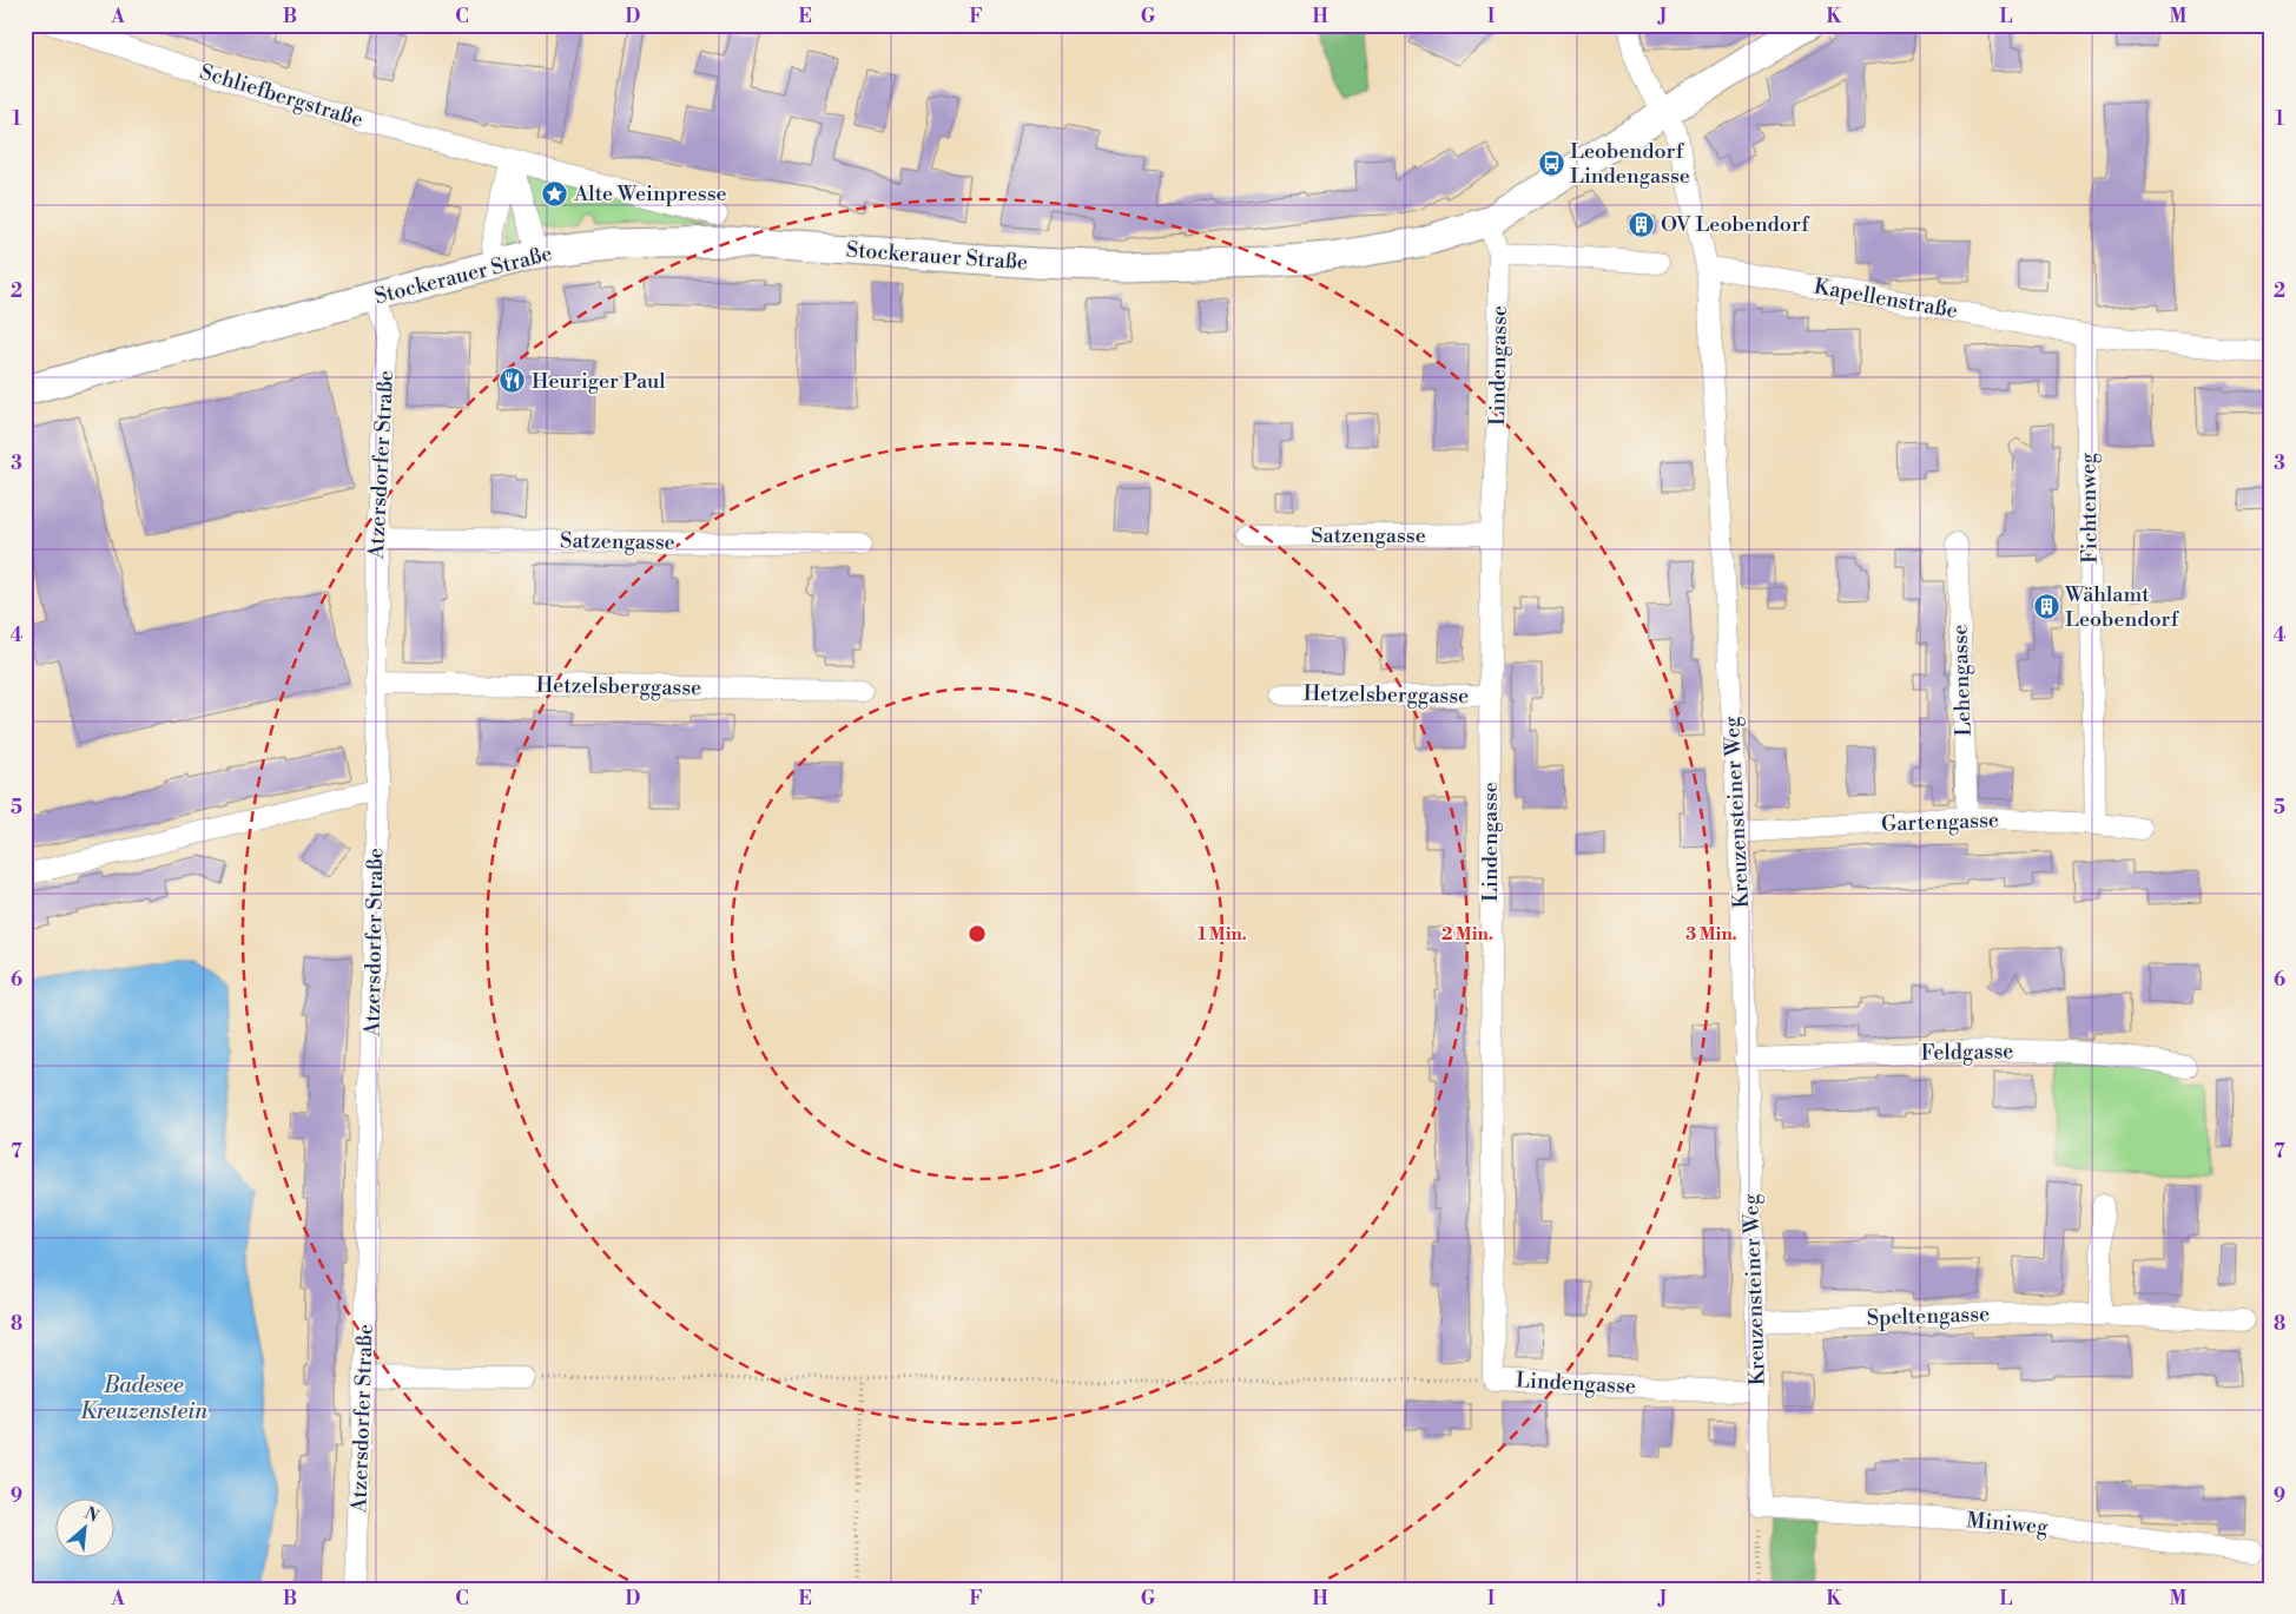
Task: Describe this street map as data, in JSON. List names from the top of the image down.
{
  "streets": {
    "street": [
      "Schliefbergstraße",
      "Stockerauer Straße",
      "Kapellenstraße",
      "Lindengasse",
      "Atzersdorfer Straße",
      "Fichtenweg",
      "Satzengasse",
      "Lehengasse",
      "Hetzelsberggasse",
      "Kreuzensteiner Weg",
      "Gartengasse",
      "Feldgasse",
      "Speltengasse",
      "Miniweg"
    ]
  },
  "crossings": [
    ["Stockerauer Straße", "Lindengasse"],
    ["Stockerauer Straße", "Atzersdorfer Straße"],
    ["Stockerauer Straße", "Kreuzensteiner Weg"],
    ["Kapellenstraße", "Fichtenweg"],
    ["Kapellenstraße", "Kreuzensteiner Weg"],
    ["Lindengasse", "Satzengasse"],
    ["Lindengasse", "Hetzelsberggasse"],
    ["Lindengasse", "Kreuzensteiner Weg"],
    ["Atzersdorfer Straße", "Satzengasse"],
    ["Atzersdorfer Straße", "Hetzelsberggasse"],
    ["Fichtenweg", "Gartengasse"],
    ["Lehengasse", "Gartengasse"],
    ["Kreuzensteiner Weg", "Gartengasse"],
    ["Kreuzensteiner Weg", "Feldgasse"],
    ["Kreuzensteiner Weg", "Speltengasse"],
    ["Kreuzensteiner Weg", "Miniweg"]
  ],
  "water": ["Badesee Kreuzenstein"],
  "places": {
    "bus stop": ["Leobendorf Lindengasse"],
    "place": ["Alte Weinpresse"],
    "building": ["OV Leobendorf", "Wählamt Leobendorf"],
    "restaurant": ["Heuriger Paul"]
  },
  "north": "top right",
  "grid": {
    "columns": [
      "A",
      "B",
      "C",
      "D",
      "E",
      "F",
      "G",
      "H",
      "I",
      "J",
      "K",
      "L",
      "M"
    ],
    "rows": [
      "1",
      "2",
      "3",
      "4",
      "5",
      "6",
      "7",
      "8",
      "9"
    ]
  },
  "rings": ["1 Min.", "2 Min.", "3 Min."]
}
